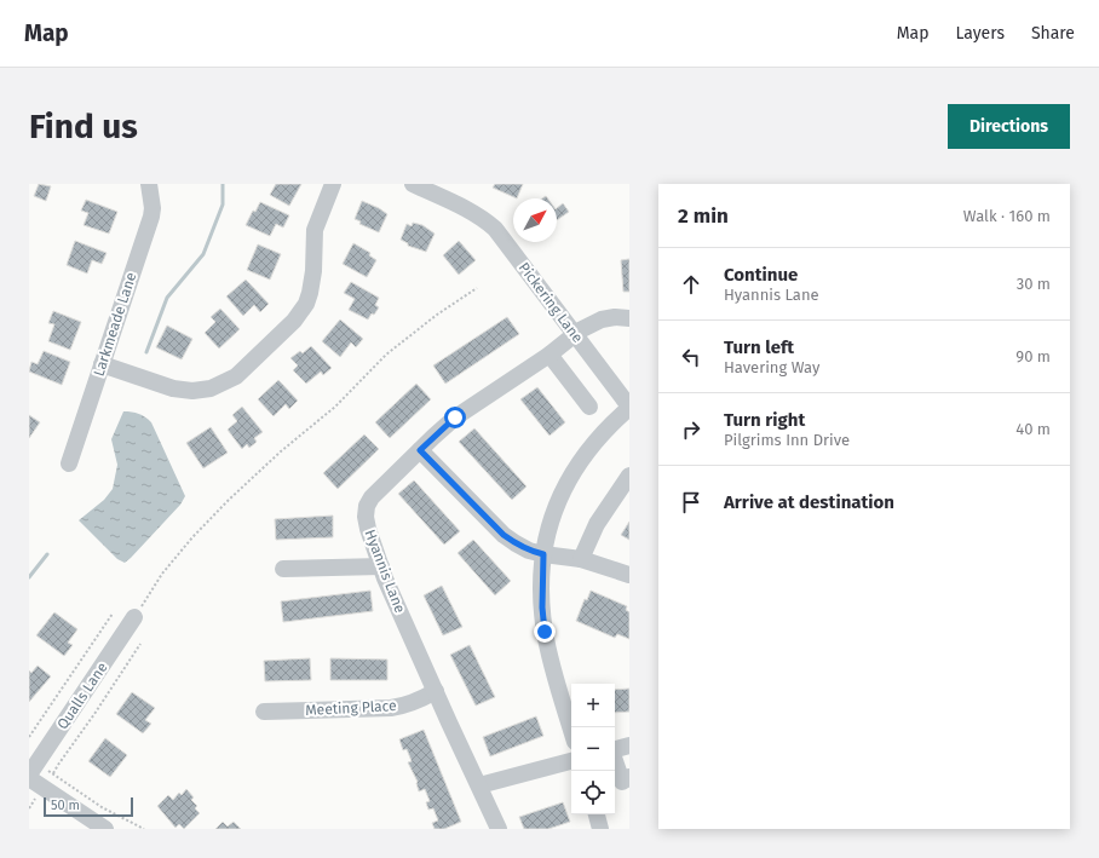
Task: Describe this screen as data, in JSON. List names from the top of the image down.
{
  "streets": {
    "street": [
      "Pickering Lane",
      "Larkmeade Lane",
      "Hyannis Lane",
      "Qualls Lane",
      "Meeting Place"
    ]
  },
  "crossings": [
    ["Pickering Lane", "Hyannis Lane"],
    ["Hyannis Lane", "Meeting Place"]
  ],
  "scale_bar": "50 m",
  "north": "top right",
  "page": {
    "header": "Map",
    "nav": ["Map", "Layers", "Share"],
    "buttons": "Directions",
    "title": "Find us",
    "heading": ["2 min", "Walk · 160 m"],
    "list": [
      ["Continue", "Hyannis Lane", "30 m"],
      ["Turn left", "Havering Way", "90 m"],
      ["Turn right", "Pilgrims Inn Drive", "40 m"],
      "Arrive at destination"
    ],
    "map_buttons": ["+", "−"],
    "scale": "50 m"
  }
}
